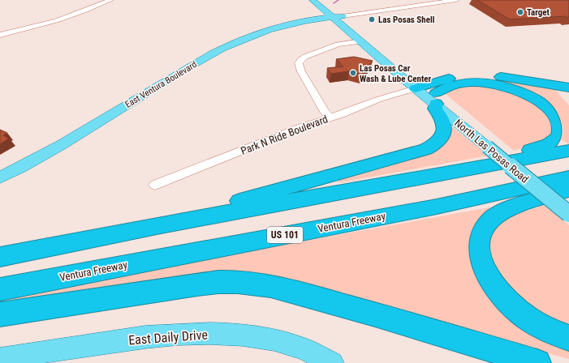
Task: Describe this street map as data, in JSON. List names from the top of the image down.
{
  "streets": {
    "highway": ["Ventura Freeway", "US 101"],
    "main road": ["East Ventura Boulevard", "North Las Posas Road", "East Daily Drive"],
    "street": ["Park N Ride Boulevard"]
  },
  "crossings": [
    ["Park N Ride Boulevard", "North Las Posas Road"]
  ],
  "places": ["Target", "Las Posas Shell", "Las Posas Car Wash & Lube Center"]
}
